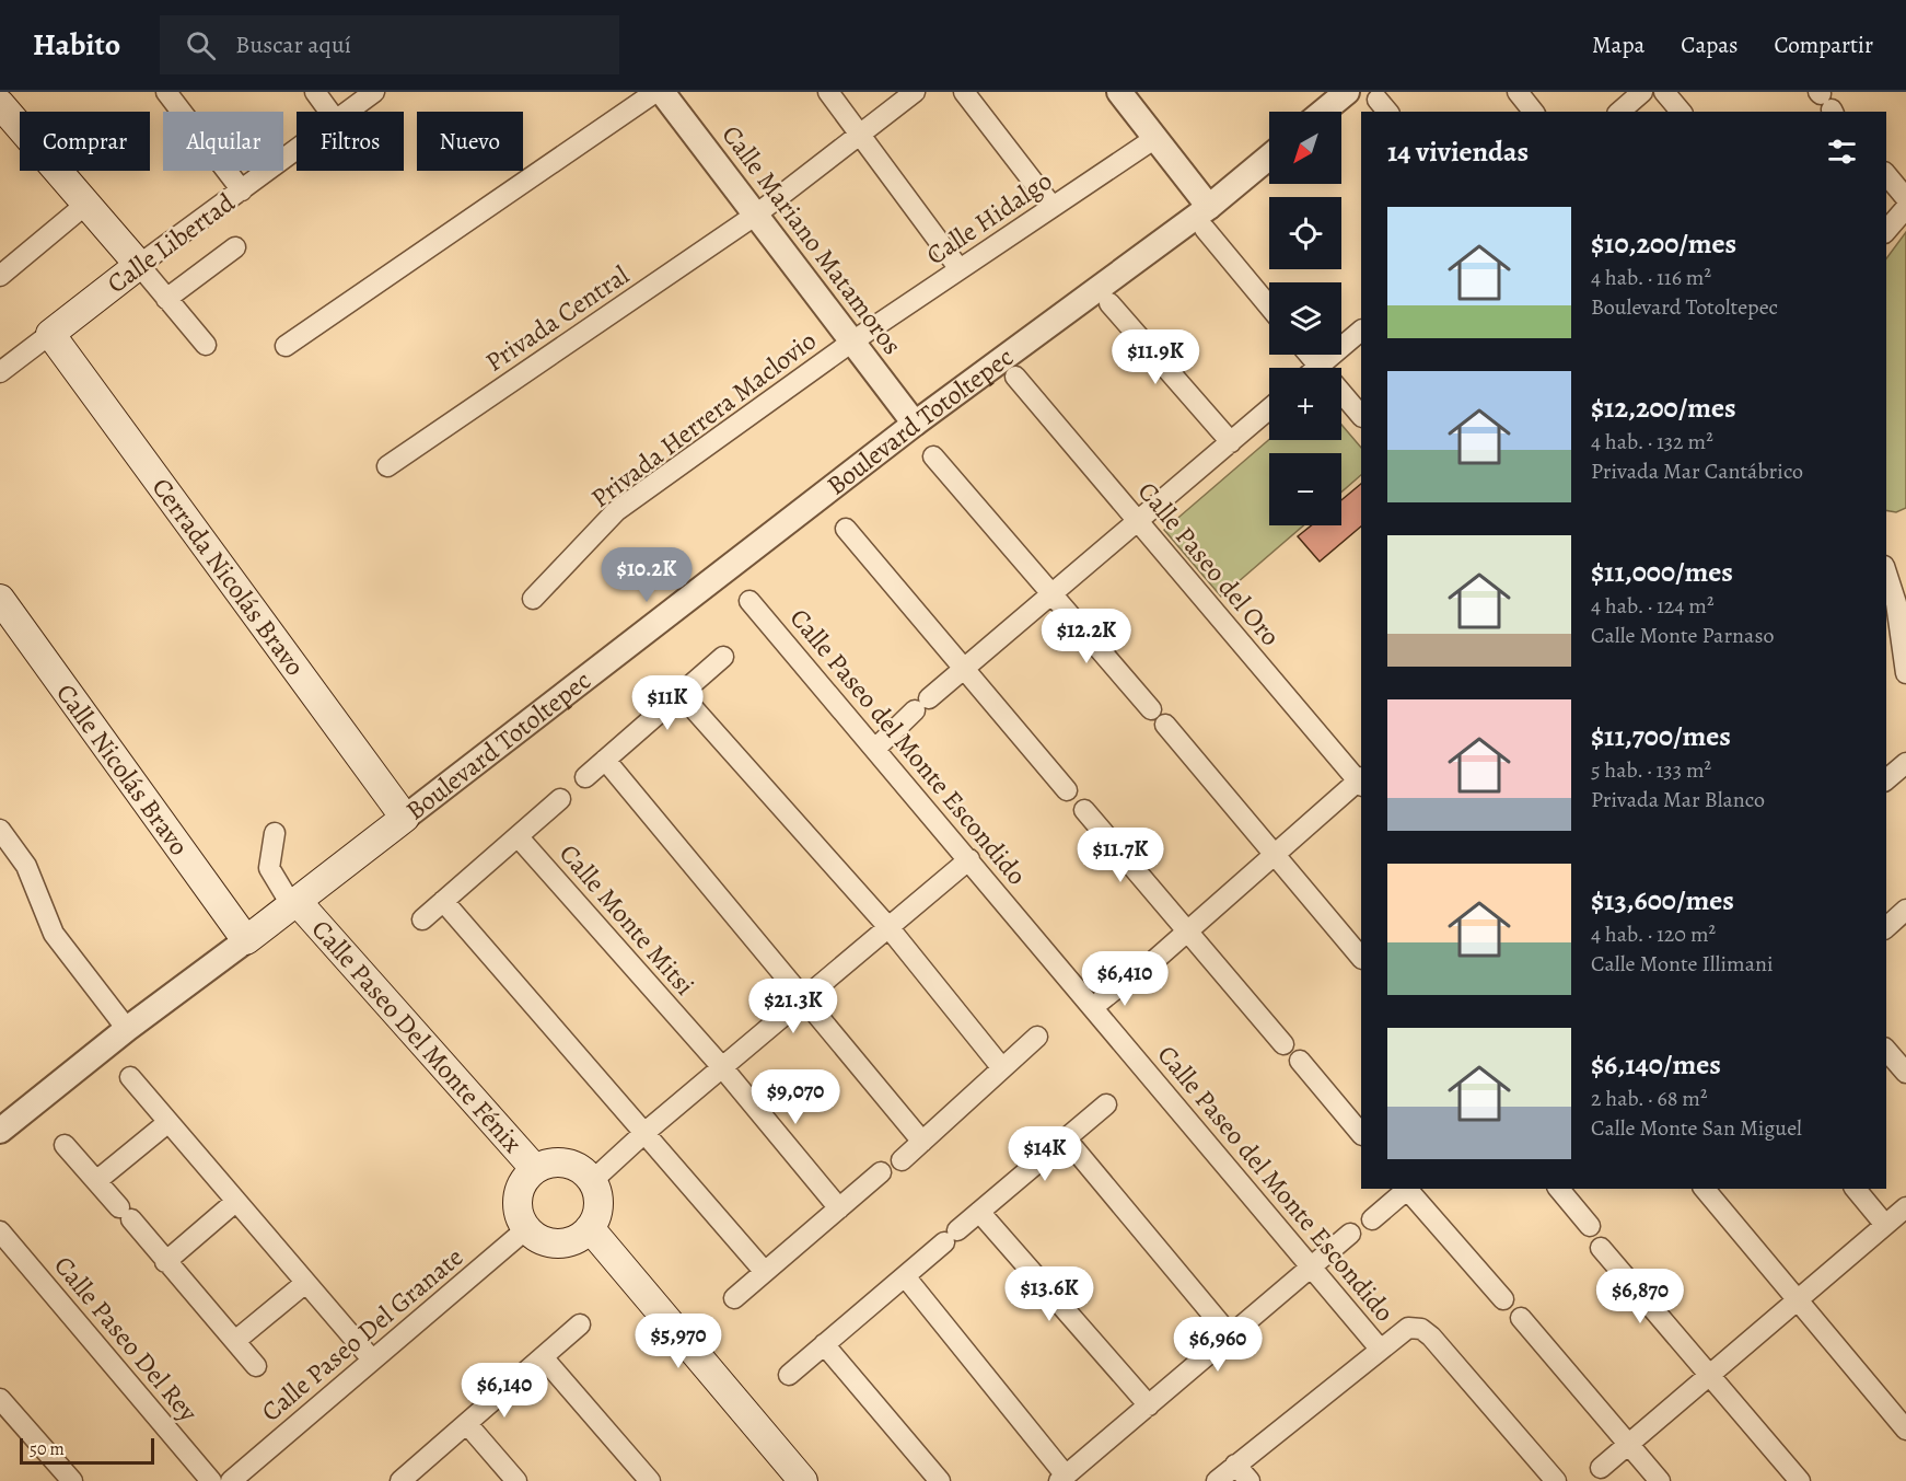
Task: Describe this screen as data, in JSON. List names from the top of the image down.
{
  "streets": {
    "main road": [
      "Calle Libertad",
      "Boulevard Totoltepec",
      "Cerrada Nicolás Bravo",
      "Calle Nicolás Bravo",
      "Calle Paseo Del Monte Fénix"
    ],
    "street": [
      "Calle Hidalgo",
      "Calle Mariano Matamoros",
      "Privada Central",
      "Privada Herrera Maclovio",
      "Calle Paseo del Oro",
      "Calle Paseo del Monte Escondido",
      "Calle Monte Mitsi",
      "Calle Paseo Del Granate",
      "Calle Paseo Del Rey"
    ]
  },
  "crossings": [
    ["Calle Hidalgo", "Calle Mariano Matamoros"],
    ["Calle Hidalgo", "Privada Herrera Maclovio"],
    ["Calle Mariano Matamoros", "Privada Central"],
    ["Calle Mariano Matamoros", "Privada Herrera Maclovio"],
    ["Calle Mariano Matamoros", "Boulevard Totoltepec"],
    ["Calle Libertad", "Cerrada Nicolás Bravo"],
    ["Boulevard Totoltepec", "Cerrada Nicolás Bravo"],
    ["Boulevard Totoltepec", "Calle Nicolás Bravo"],
    ["Boulevard Totoltepec", "Calle Paseo Del Monte Fénix"],
    ["Calle Paseo Del Monte Fénix", "Calle Paseo Del Granate"]
  ],
  "scale_bar": "50 m",
  "north": "bottom left",
  "page": {
    "header": "Habito",
    "search": "Buscar aquí",
    "nav": ["Mapa", "Capas", "Compartir"],
    "map_buttons": ["+", "−"],
    "chip": [
      "Comprar",
      "Alquilar",
      "Filtros",
      "Nuevo"
    ],
    "heading": "14 viviendas",
    "list": [
      {
        "name": "$10,200/mes",
        "note": "4 hab. · 116 m² · Boulevard Totoltepec"
      },
      {
        "name": "$12,200/mes",
        "note": "4 hab. · 132 m² · Privada Mar Cantábrico"
      },
      {
        "name": "$11,000/mes",
        "note": "4 hab. · 124 m² · Calle Monte Parnaso"
      },
      {
        "name": "$11,700/mes",
        "note": "5 hab. · 133 m² · Privada Mar Blanco"
      },
      {
        "name": "$13,600/mes",
        "note": "4 hab. · 120 m² · Calle Monte Illimani"
      },
      {
        "name": "$6,140/mes",
        "note": "2 hab. · 68 m² · Calle Monte San Miguel"
      }
    ],
    "price": [
      "$11.9K",
      "$10.2K",
      "$12.2K",
      "$11K",
      "$11.7K",
      "$6,410",
      "$21.3K",
      "$9,070",
      "$14K",
      "$13.6K",
      "$6,870",
      "$5,970",
      "$6,960",
      "$6,140"
    ],
    "scale": "50 m"
  }
}
